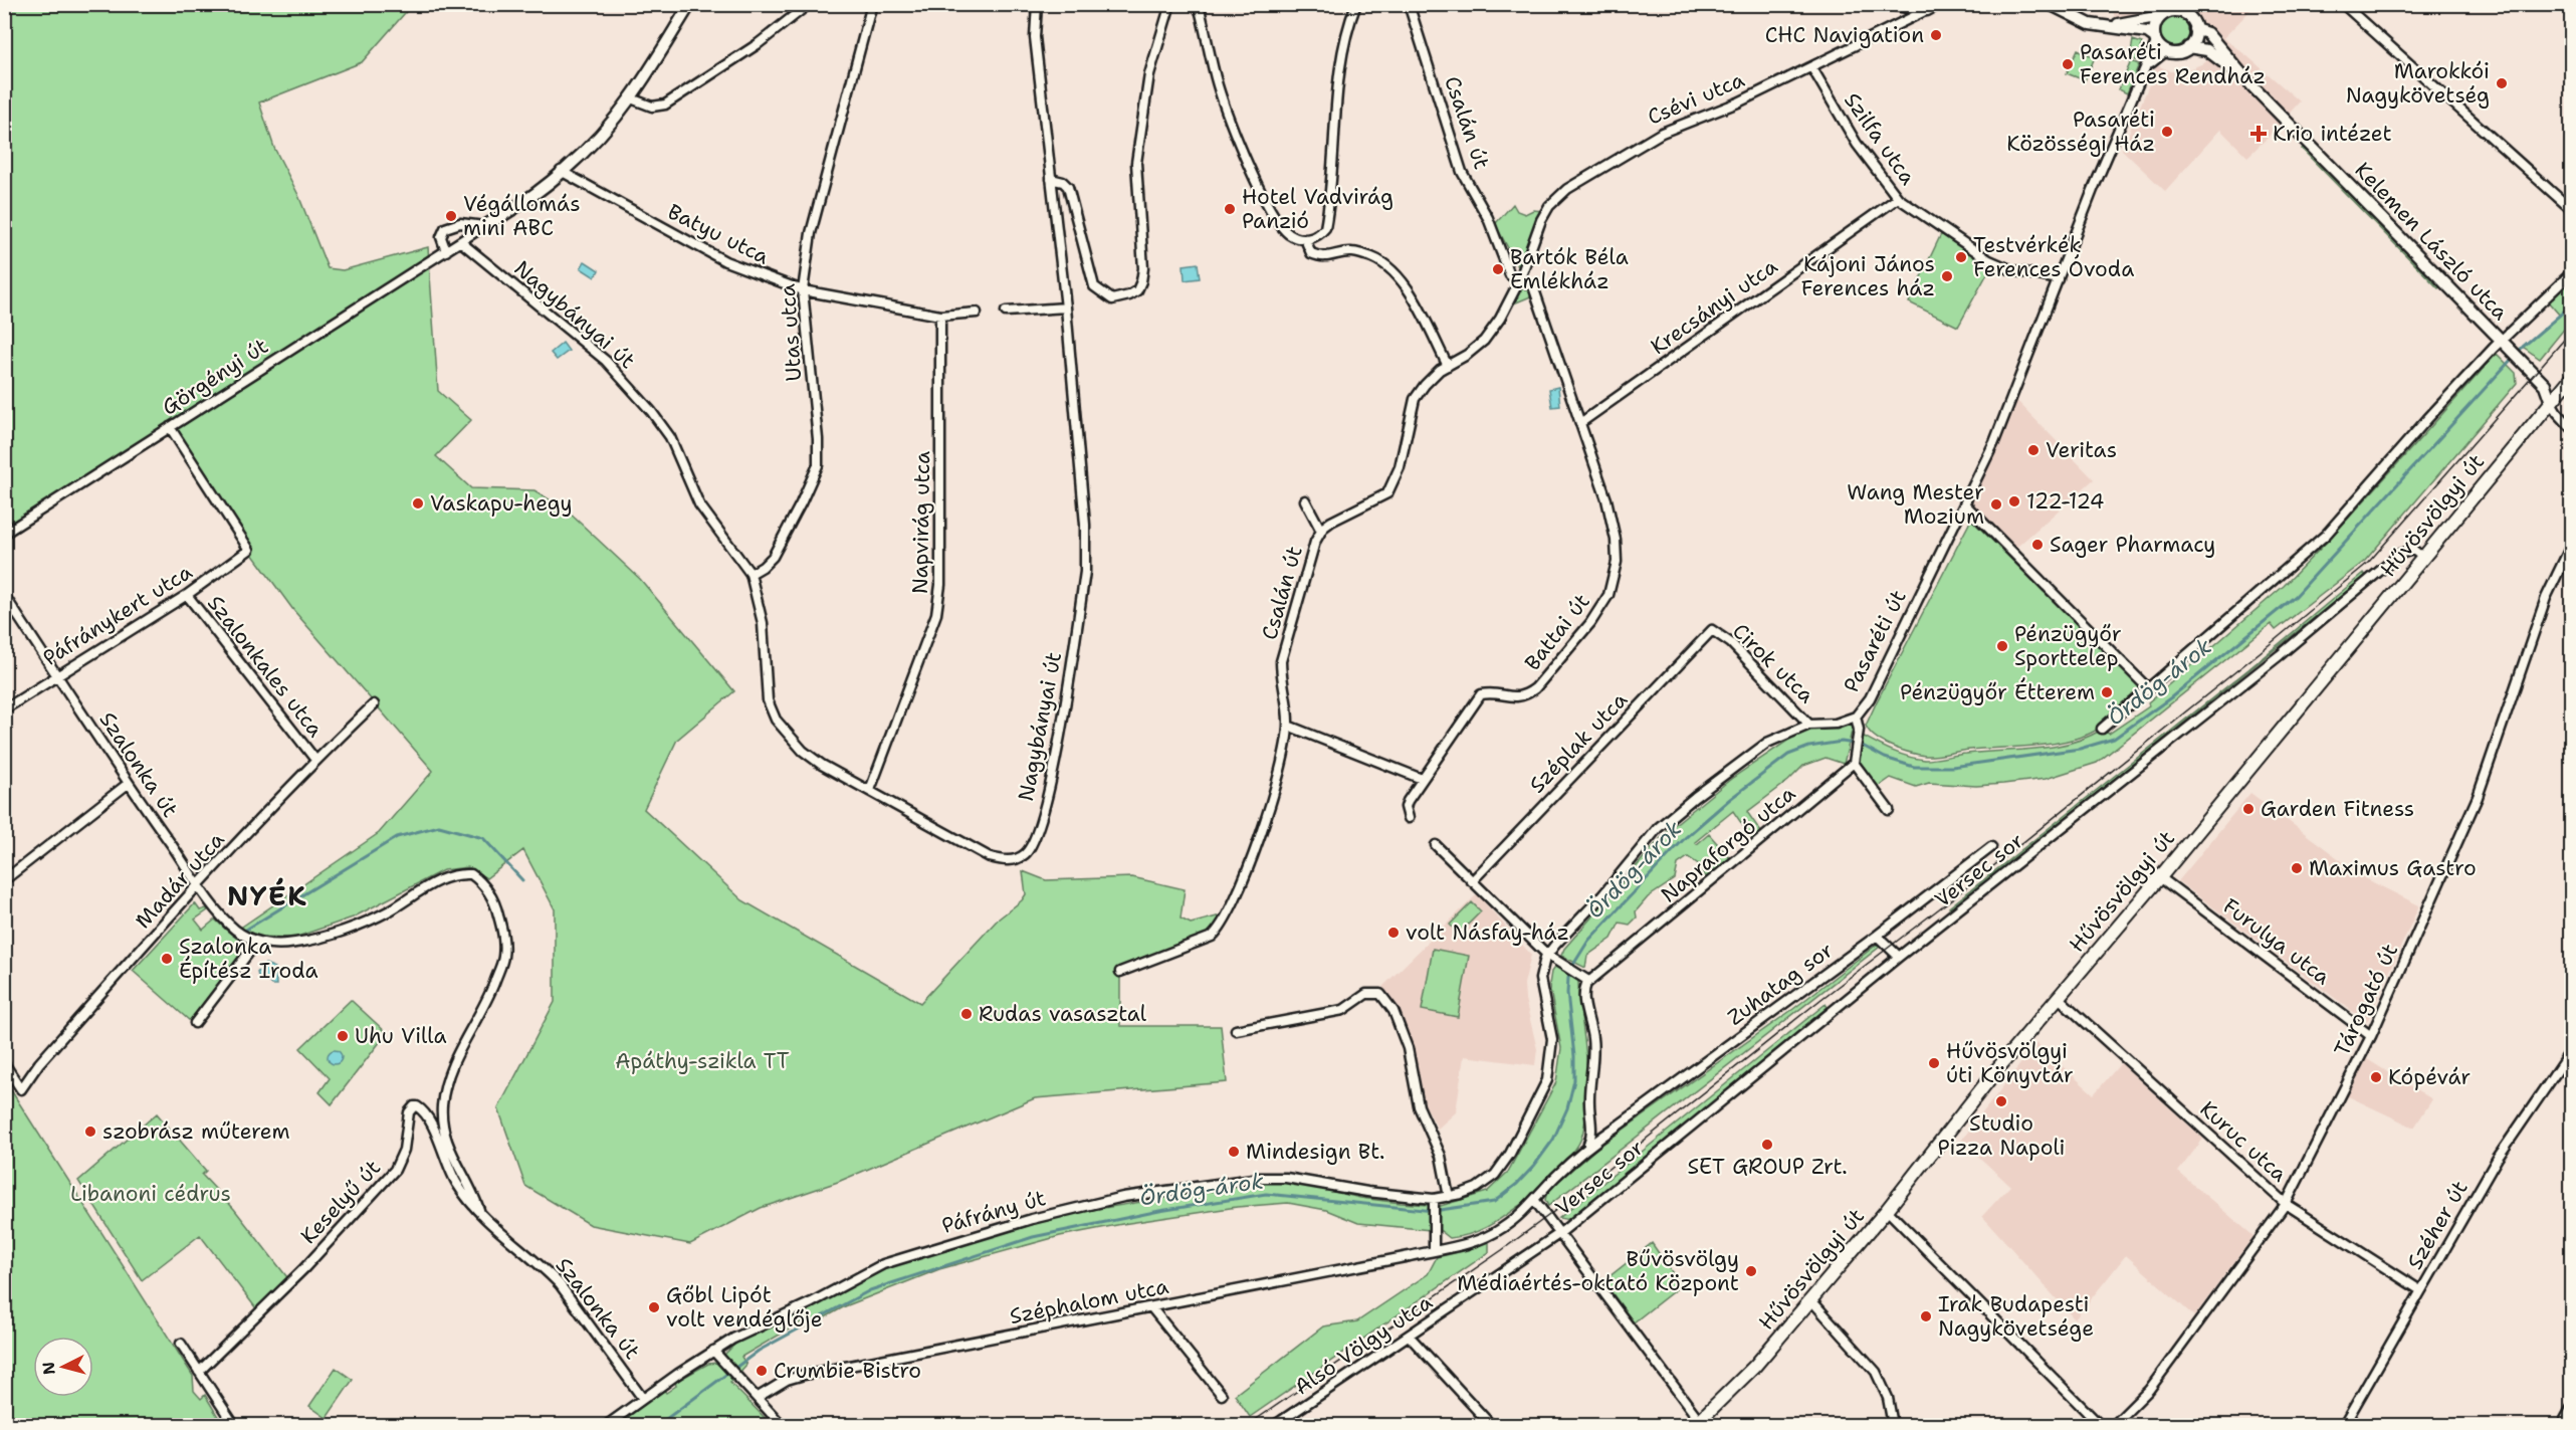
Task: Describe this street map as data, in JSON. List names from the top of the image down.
{
  "streets": {
    "main road": ["Hűvösvölgyi út"],
    "street": [
      "Csévi utca",
      "Csalán út",
      "Szilfa utca",
      "Batyu utca",
      "Kelemen László utca",
      "Krecsányi utca",
      "Nagybányai út",
      "Utas utca",
      "Görgényi út",
      "Napvirág utca",
      "Páfránykert utca",
      "Battai út",
      "Pasaréti út",
      "Cirok utca",
      "Szalonkales utca",
      "Széplak utca",
      "Szalonka út",
      "Napraforgó utca",
      "Versec sor",
      "Madár utca",
      "Furulya utca",
      "Zuhatag sor",
      "Tárogató út",
      "Kuruc utca",
      "Keselyű út",
      "Páfrány út",
      "Széher út",
      "Széphalom utca",
      "Alsó Völgy utca"
    ]
  },
  "crossings": [
    ["Csévi utca", "Csalán út"],
    ["Csévi utca", "Szilfa utca"],
    ["Csévi utca", "Battai út"],
    ["Csalán út", "Battai út"],
    ["Szilfa utca", "Krecsányi utca"],
    ["Szilfa utca", "Pasaréti út"],
    ["Batyu utca", "Utas utca"],
    ["Batyu utca", "Napvirág utca"],
    ["Kelemen László utca", "Hűvösvölgyi út"],
    ["Kelemen László utca", "Pasaréti út"],
    ["Krecsányi utca", "Battai út"],
    ["Nagybányai út", "Utas utca"],
    ["Nagybányai út", "Görgényi út"],
    ["Nagybányai út", "Napvirág utca"],
    ["Görgényi út", "Páfránykert utca"],
    ["Hűvösvölgyi út", "Versec sor"],
    ["Hűvösvölgyi út", "Furulya utca"],
    ["Hűvösvölgyi út", "Kuruc utca"],
    ["Páfránykert utca", "Szalonkales utca"],
    ["Páfránykert utca", "Szalonka út"],
    ["Pasaréti út", "Cirok utca"],
    ["Cirok utca", "Széplak utca"],
    ["Szalonkales utca", "Madár utca"],
    ["Szalonka út", "Madár utca"],
    ["Szalonka út", "Keselyű út"],
    ["Szalonka út", "Páfrány út"],
    ["Versec sor", "Alsó Völgy utca"],
    ["Furulya utca", "Tárogató út"],
    ["Zuhatag sor", "Széphalom utca"],
    ["Tárogató út", "Kuruc utca"],
    ["Kuruc utca", "Széher út"]
  ],
  "districts": ["NYÉK"],
  "water": ["Ördög-árok"],
  "parks": ["Apáthy-szikla TT", "Libanoni cédrus"],
  "places": {
    "other": [
      "CHC Navigation",
      "Pasaréti Ferences Rendház",
      "Marokkói Nagykövetség",
      "Pasaréti Közösségi Ház",
      "Hotel Vadvirág Panzió",
      "Végállomás mini ABC",
      "Testvérkék Ferences Óvoda",
      "Bartók Béla Emlékház",
      "Kájoni János Ferences ház",
      "Veritas",
      "122-124",
      "Vaskapu-hegy",
      "Wang Mester Mozium",
      "Sager Pharmacy",
      "Pénzügyőr Sporttelep",
      "Pénzügyőr Étterem",
      "Garden Fitness",
      "Maximus Gastro",
      "volt Násfay-ház",
      "Szalonka Építész Iroda",
      "Rudas vasasztal",
      "Uhu Villa",
      "Hűvösvölgyi úti Könyvtár",
      "Kópévár",
      "Studio Pizza Napoli",
      "szobrász műterem",
      "SET GROUP Zrt.",
      "Mindesign Bt.",
      "Bűvösvölgy Médiaértés-oktató Központ",
      "Gőbl Lipót volt vendéglője",
      "Irak Budapesti Nagykövetsége",
      "Crumbie Bistro"
    ],
    "health": ["Krio intézet"]
  },
  "north": "left"
}
